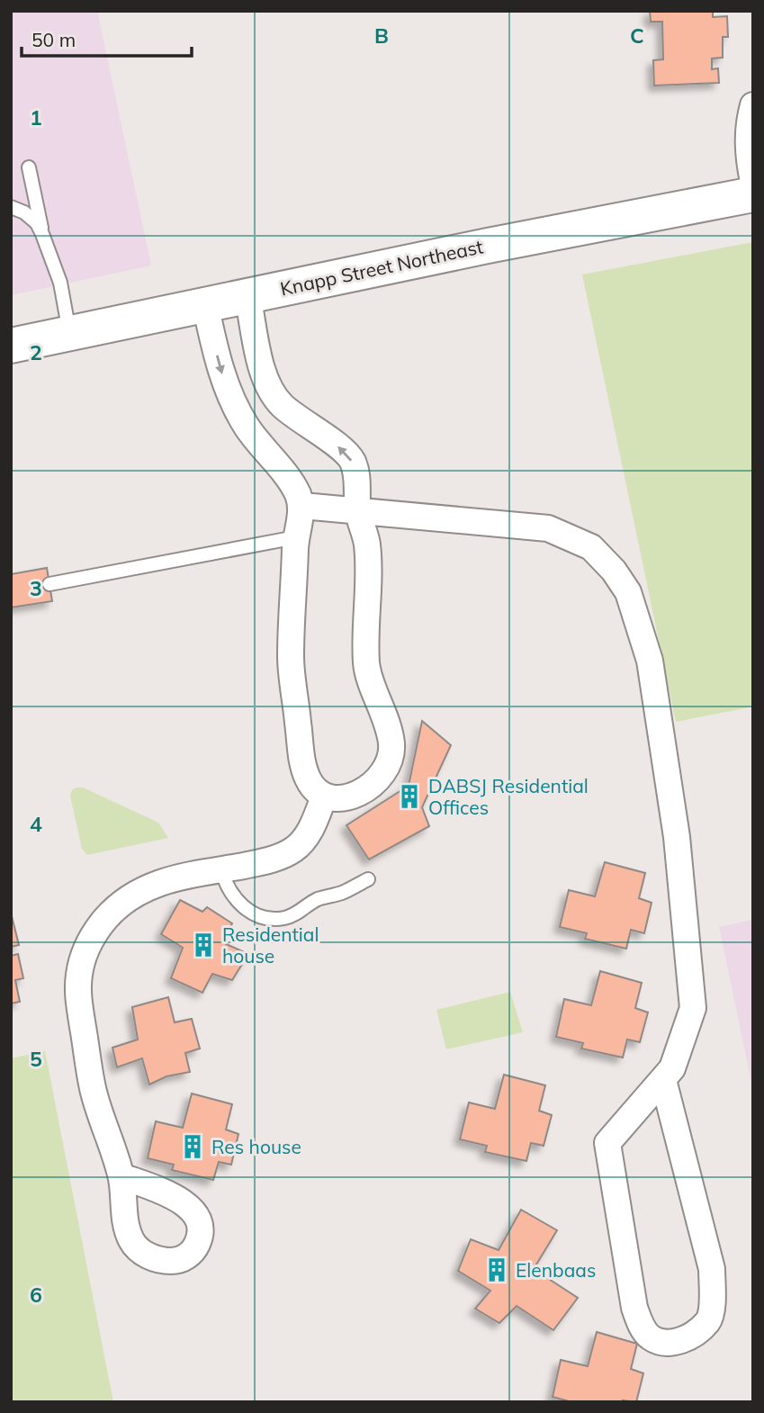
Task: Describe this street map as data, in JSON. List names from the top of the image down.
{
  "streets": {
    "main road": ["Knapp Street Northeast"]
  },
  "places": {
    "building": [
      "DABSJ Residential Offices",
      "Residential house",
      "Res house",
      "Elenbaas"
    ]
  },
  "scale_bar": "50 m",
  "grid": {
    "columns": ["B", "C"],
    "rows": [
      "1",
      "2",
      "3",
      "4",
      "5",
      "6"
    ]
  }
}
